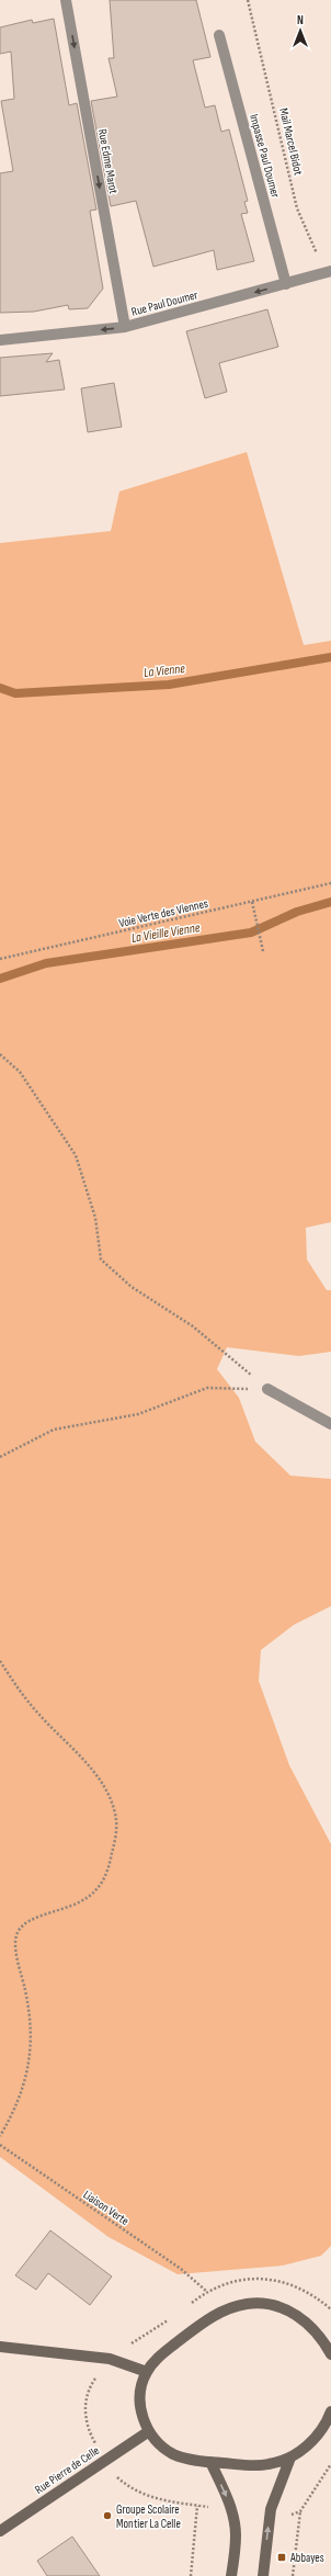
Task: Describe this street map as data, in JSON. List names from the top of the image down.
{
  "streets": {
    "street": [
      "Impasse Paul Doumer",
      "Rue Edme Marot",
      "Rue Paul Doumer",
      "Rue Pierre de Celle"
    ],
    "path": ["Mail Marcel Bidot", "Voie Verte des Viennes", "Liaison Verte"]
  },
  "crossings": [
    ["Mail Marcel Bidot", "Rue Paul Doumer"],
    ["Impasse Paul Doumer", "Rue Paul Doumer"],
    ["Rue Edme Marot", "Rue Paul Doumer"]
  ],
  "one_way": ["Rue Edme Marot", "Rue Paul Doumer"],
  "water": ["La Vienne", "La Vieille Vienne"],
  "places": {
    "other": ["Groupe Scolaire Montier La Celle"],
    "transit": ["Abbayes"]
  },
  "north": "top"
}
